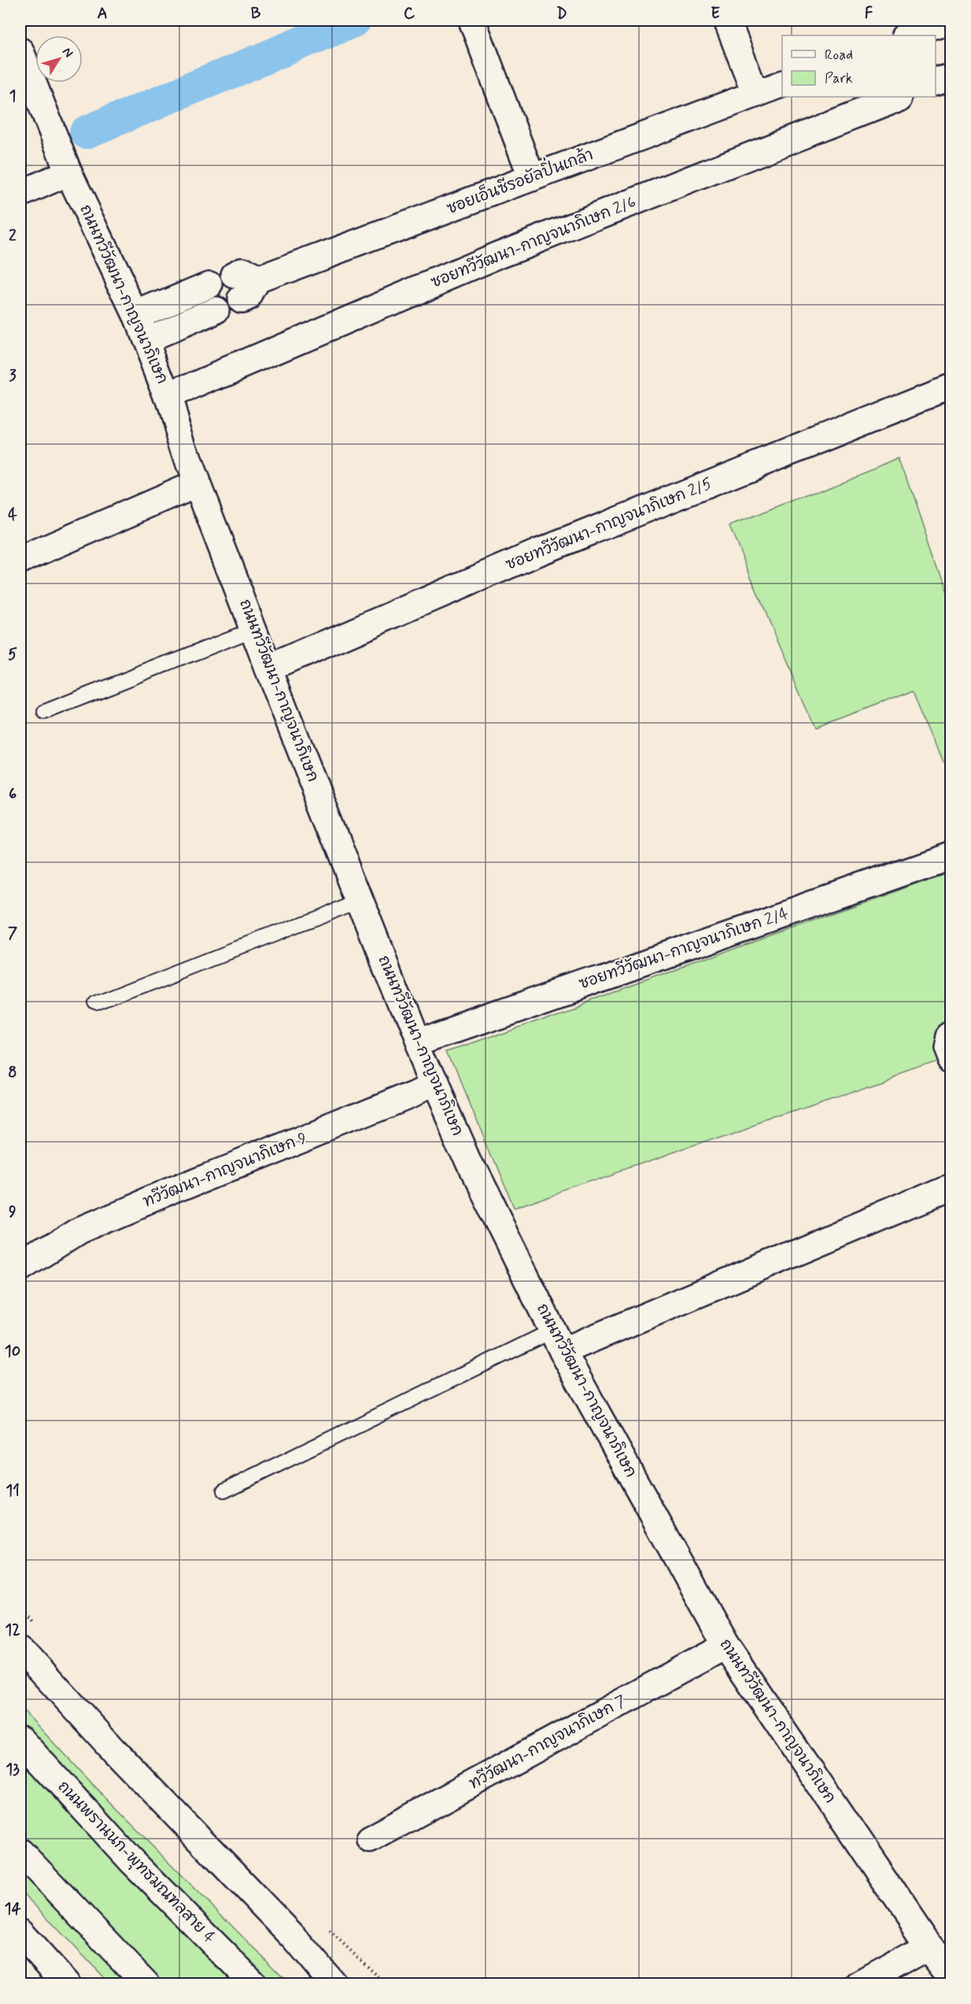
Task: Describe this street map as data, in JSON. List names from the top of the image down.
{
  "streets": {
    "street": [
      "ซอยเอ็นซีรอยัลปิ่นเกล้า",
      "ซอยทวีวัฒนา-กาญจนาภิเษก 2/6",
      "ถนนทวีวัฒนา-กาญจนาภิเษก",
      "ซอยทวีวัฒนา-กาญจนาภิเษก 2/5",
      "ซอยทวีวัฒนา-กาญจนาภิเษก 2/4",
      "ทวีวัฒนา-กาญจนาภิเษก 9",
      "ทวีวัฒนา-กาญจนาภิเษก 7",
      "ถนนพรานนก-พุทธมณฑลสาย 4"
    ]
  },
  "crossings": [
    ["ซอยทวีวัฒนา-กาญจนาภิเษก 2/6", "ถนนทวีวัฒนา-กาญจนาภิเษก"],
    ["ถนนทวีวัฒนา-กาญจนาภิเษก", "ซอยทวีวัฒนา-กาญจนาภิเษก 2/5"],
    ["ถนนทวีวัฒนา-กาญจนาภิเษก", "ซอยทวีวัฒนา-กาญจนาภิเษก 2/4"],
    ["ถนนทวีวัฒนา-กาญจนาภิเษก", "ทวีวัฒนา-กาญจนาภิเษก 9"],
    ["ถนนทวีวัฒนา-กาญจนาภิเษก", "ทวีวัฒนา-กาญจนาภิเษก 7"]
  ],
  "legend": ["Road", "Park"],
  "north": "top right",
  "grid": {
    "columns": [
      "A",
      "B",
      "C",
      "D",
      "E",
      "F"
    ],
    "rows": [
      "1",
      "2",
      "3",
      "4",
      "5",
      "6",
      "7",
      "8",
      "9",
      "10",
      "11",
      "12",
      "13",
      "14"
    ]
  }
}
